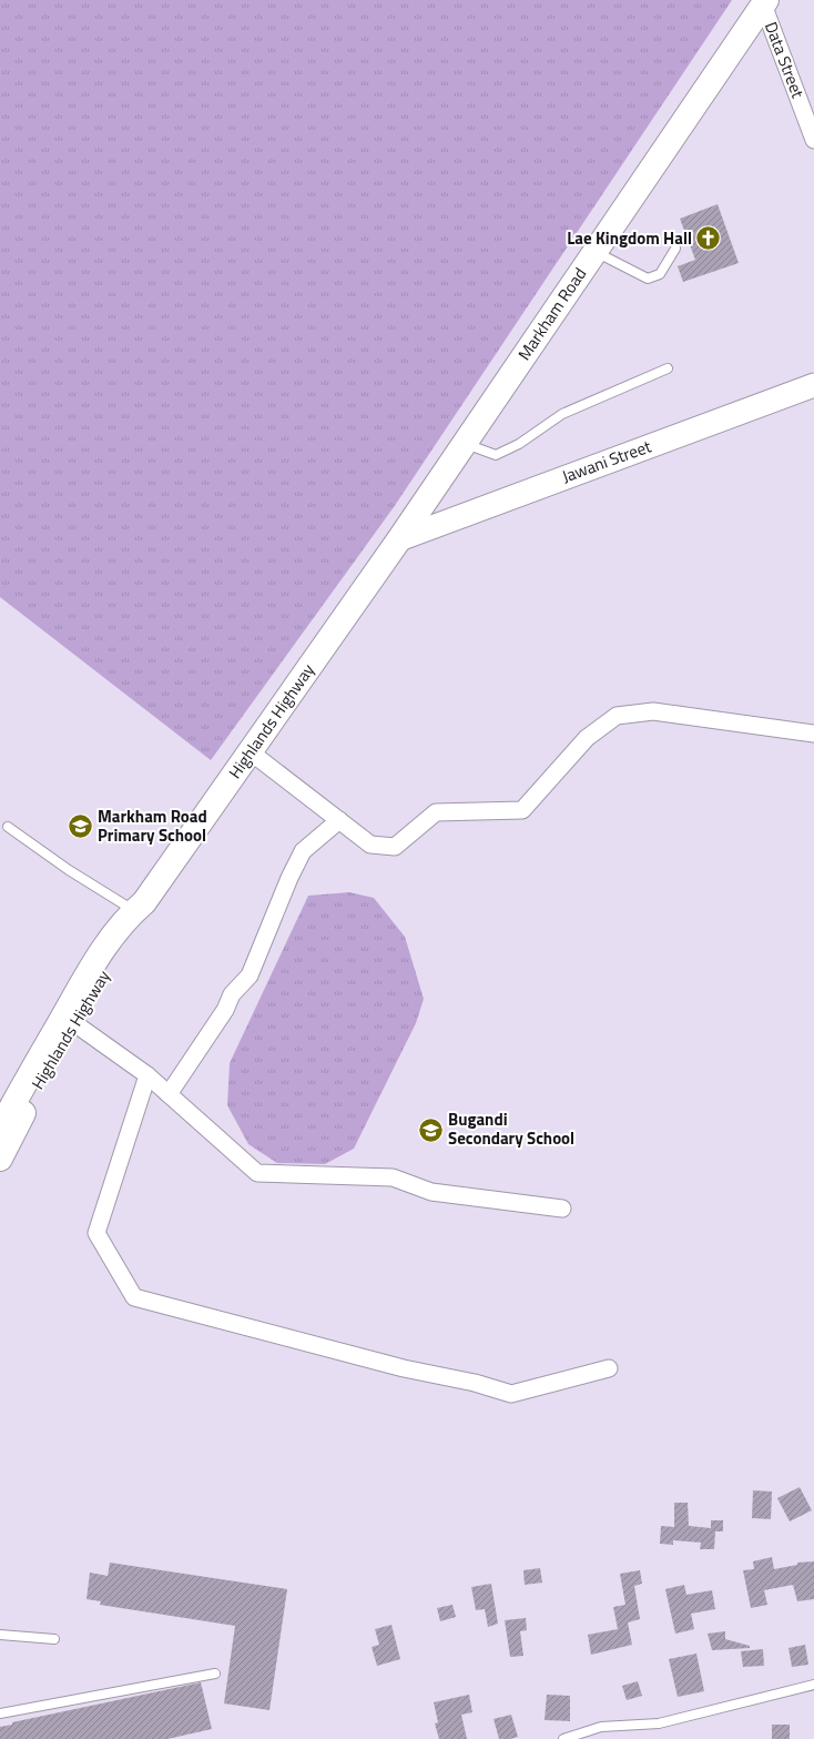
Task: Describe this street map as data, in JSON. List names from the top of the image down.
{
  "streets": {
    "main road": ["Markham Road", "Highlands Highway"],
    "street": ["Data Street", "Jawani Street"]
  },
  "crossings": [
    ["Data Street", "Markham Road"],
    ["Markham Road", "Jawani Street"],
    ["Markham Road", "Highlands Highway"],
    ["Jawani Street", "Highlands Highway"]
  ],
  "places": {
    "church": ["Lae Kingdom Hall"],
    "school or university": ["Markham Road Primary School", "Bugandi Secondary School"]
  }
}
